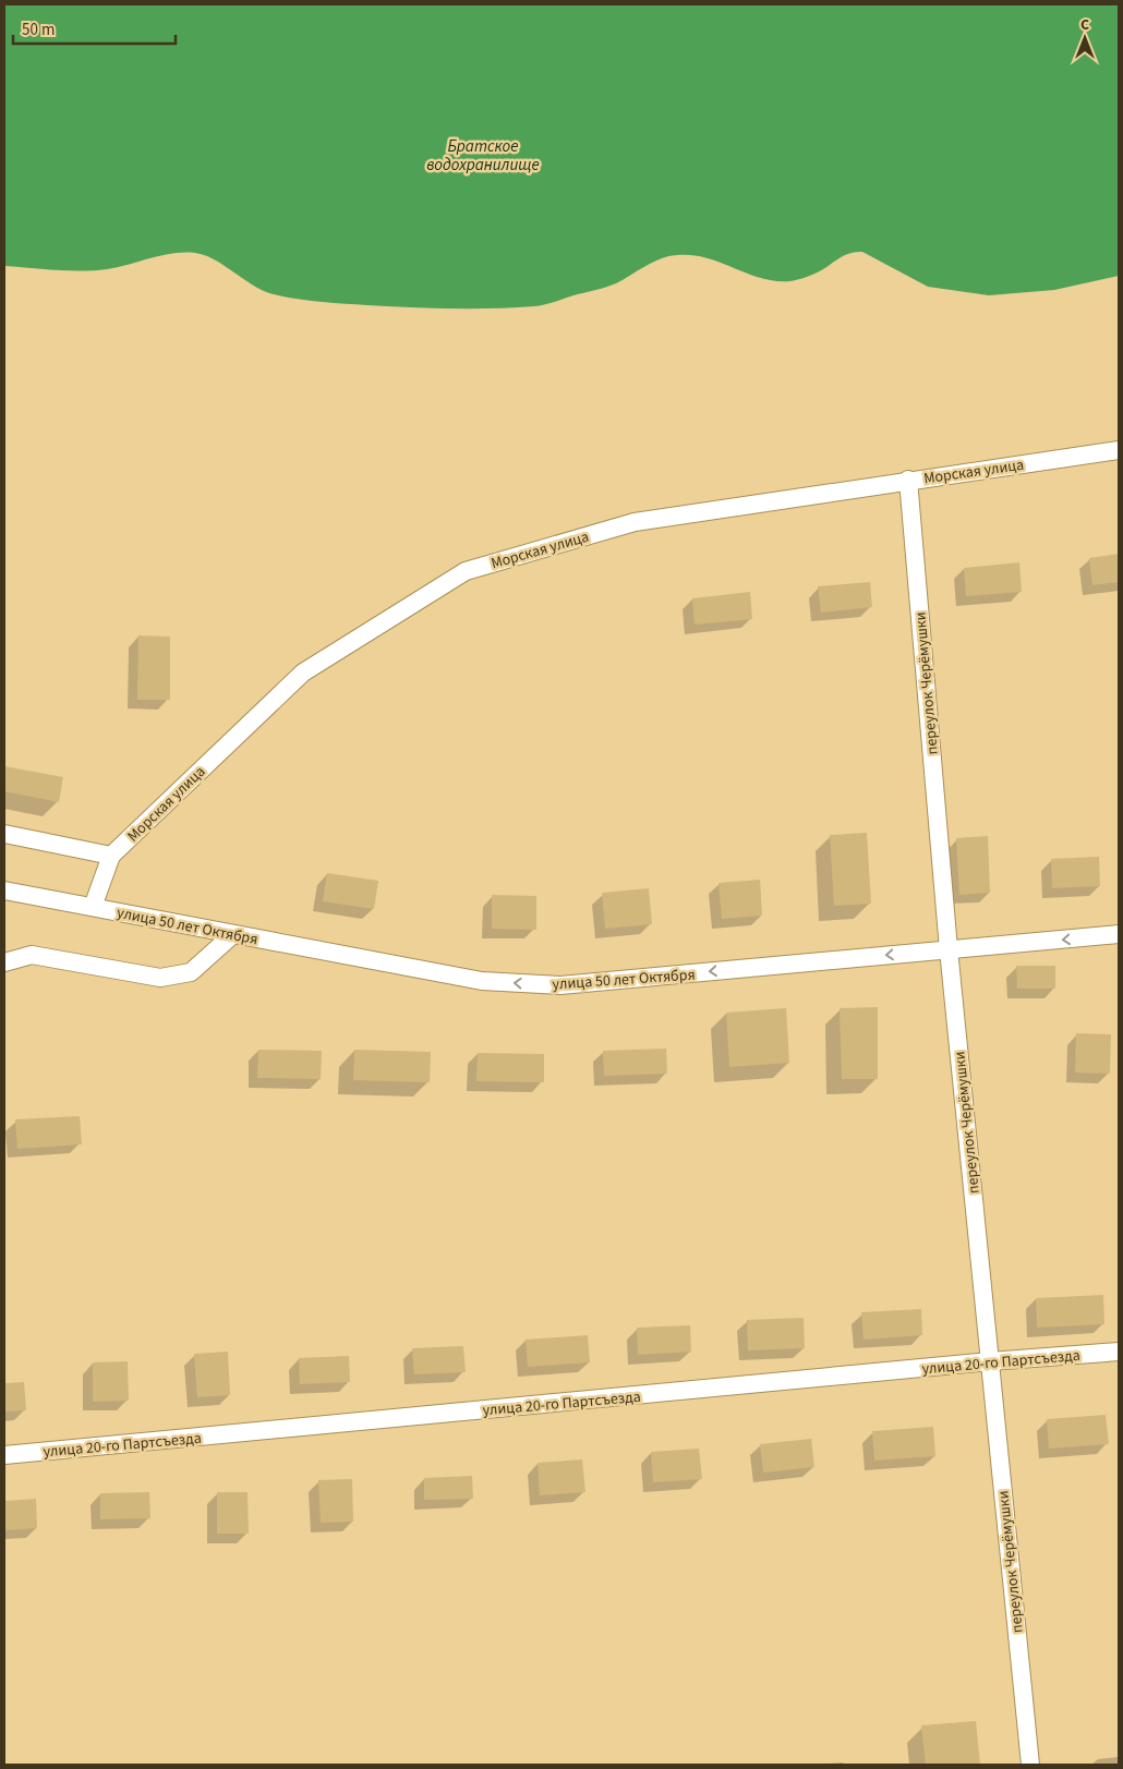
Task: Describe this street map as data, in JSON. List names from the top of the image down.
{
  "streets": {
    "street": [
      "Морская улица",
      "переулок Черёмушки",
      "улица 50 лет Октября",
      "улица 20-го Партсъезда"
    ]
  },
  "crossings": [
    ["Морская улица", "переулок Черёмушки"],
    ["Морская улица", "улица 50 лет Октября"],
    ["переулок Черёмушки", "улица 50 лет Октября"],
    ["переулок Черёмушки", "улица 20-го Партсъезда"]
  ],
  "one_way": ["улица 50 лет Октября"],
  "water": ["Братское водохранилище"],
  "scale_bar": "50 m",
  "north": "top"
}
